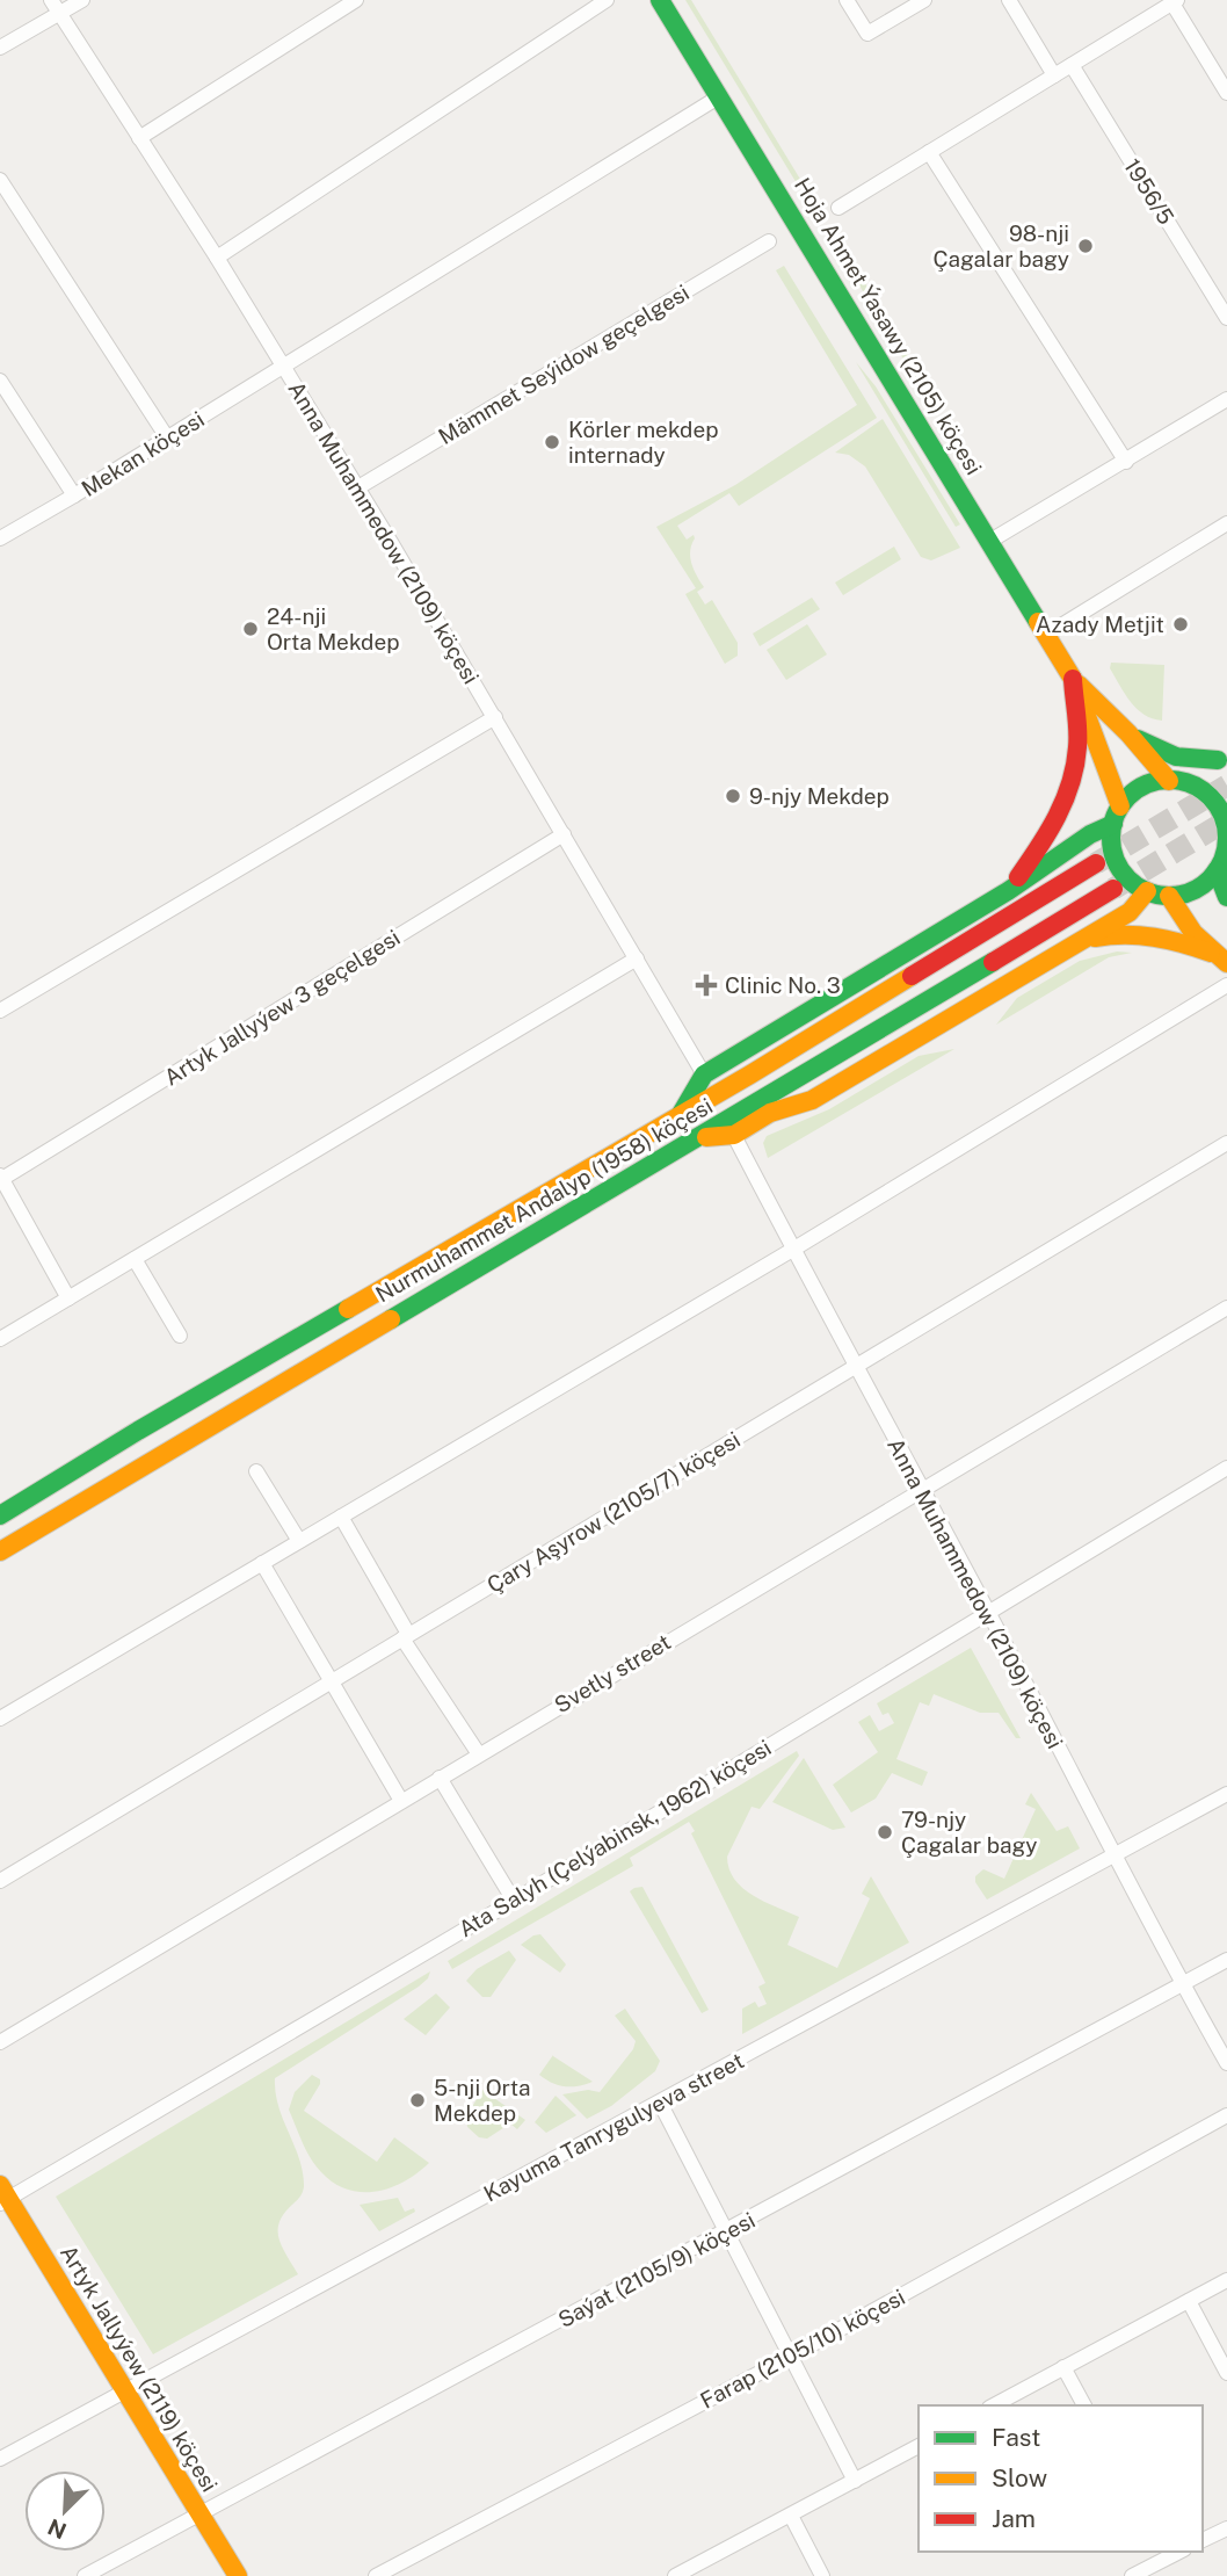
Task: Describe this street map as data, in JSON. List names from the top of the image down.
{
  "streets": {
    "main road": ["Hoja Ahmet Ýasawy (2105) köçesi", "Nurmuhammet Andalyp (1958) köçesi", "Artyk Jallyýew (2119) köçesi"],
    "street": [
      "1956/5",
      "Mämmet Seýidow geçelgesi",
      "Mekan köçesi",
      "Anna Muhammedow (2109) köçesi",
      "Artyk Jallyýew 3 geçelgesi",
      "Çary Aşyrow (2105/7) köçesi",
      "Svetly street",
      "Ata Salyh (Çelýabinsk, 1962) köçesi",
      "Kayuma Tanrygulyeva street",
      "Saýat (2105/9) köçesi",
      "Farap (2105/10) köçesi"
    ]
  },
  "crossings": [
    ["Hoja Ahmet Ýasawy (2105) köçesi", "Mekan köçesi"],
    ["Mämmet Seýidow geçelgesi", "Anna Muhammedow (2109) köçesi"],
    ["Mekan köçesi", "Anna Muhammedow (2109) köçesi"],
    ["Anna Muhammedow (2109) köçesi", "Artyk Jallyýew 3 geçelgesi"],
    ["Anna Muhammedow (2109) köçesi", "Nurmuhammet Andalyp (1958) köçesi"],
    ["Anna Muhammedow (2109) köçesi", "Çary Aşyrow (2105/7) köçesi"],
    ["Anna Muhammedow (2109) köçesi", "Svetly street"],
    ["Anna Muhammedow (2109) köçesi", "Ata Salyh (Çelýabinsk, 1962) köçesi"],
    ["Anna Muhammedow (2109) köçesi", "Kayuma Tanrygulyeva street"],
    ["Anna Muhammedow (2109) köçesi", "Saýat (2105/9) köçesi"],
    ["Ata Salyh (Çelýabinsk, 1962) köçesi", "Artyk Jallyýew (2119) köçesi"],
    ["Kayuma Tanrygulyeva street", "Artyk Jallyýew (2119) köçesi"],
    ["Saýat (2105/9) köçesi", "Artyk Jallyýew (2119) köçesi"]
  ],
  "places": {
    "other": [
      "98-nji Çagalar bagy",
      "Körler mekdep internady",
      "Azady Metjit",
      "24-nji Orta Mekdep",
      "9-njy Mekdep",
      "79-njy Çagalar bagy",
      "5-nji Orta Mekdep"
    ],
    "health": ["Clinic No. 3"]
  },
  "legend": ["Fast", "Slow", "Jam"],
  "north": "bottom left"
}
